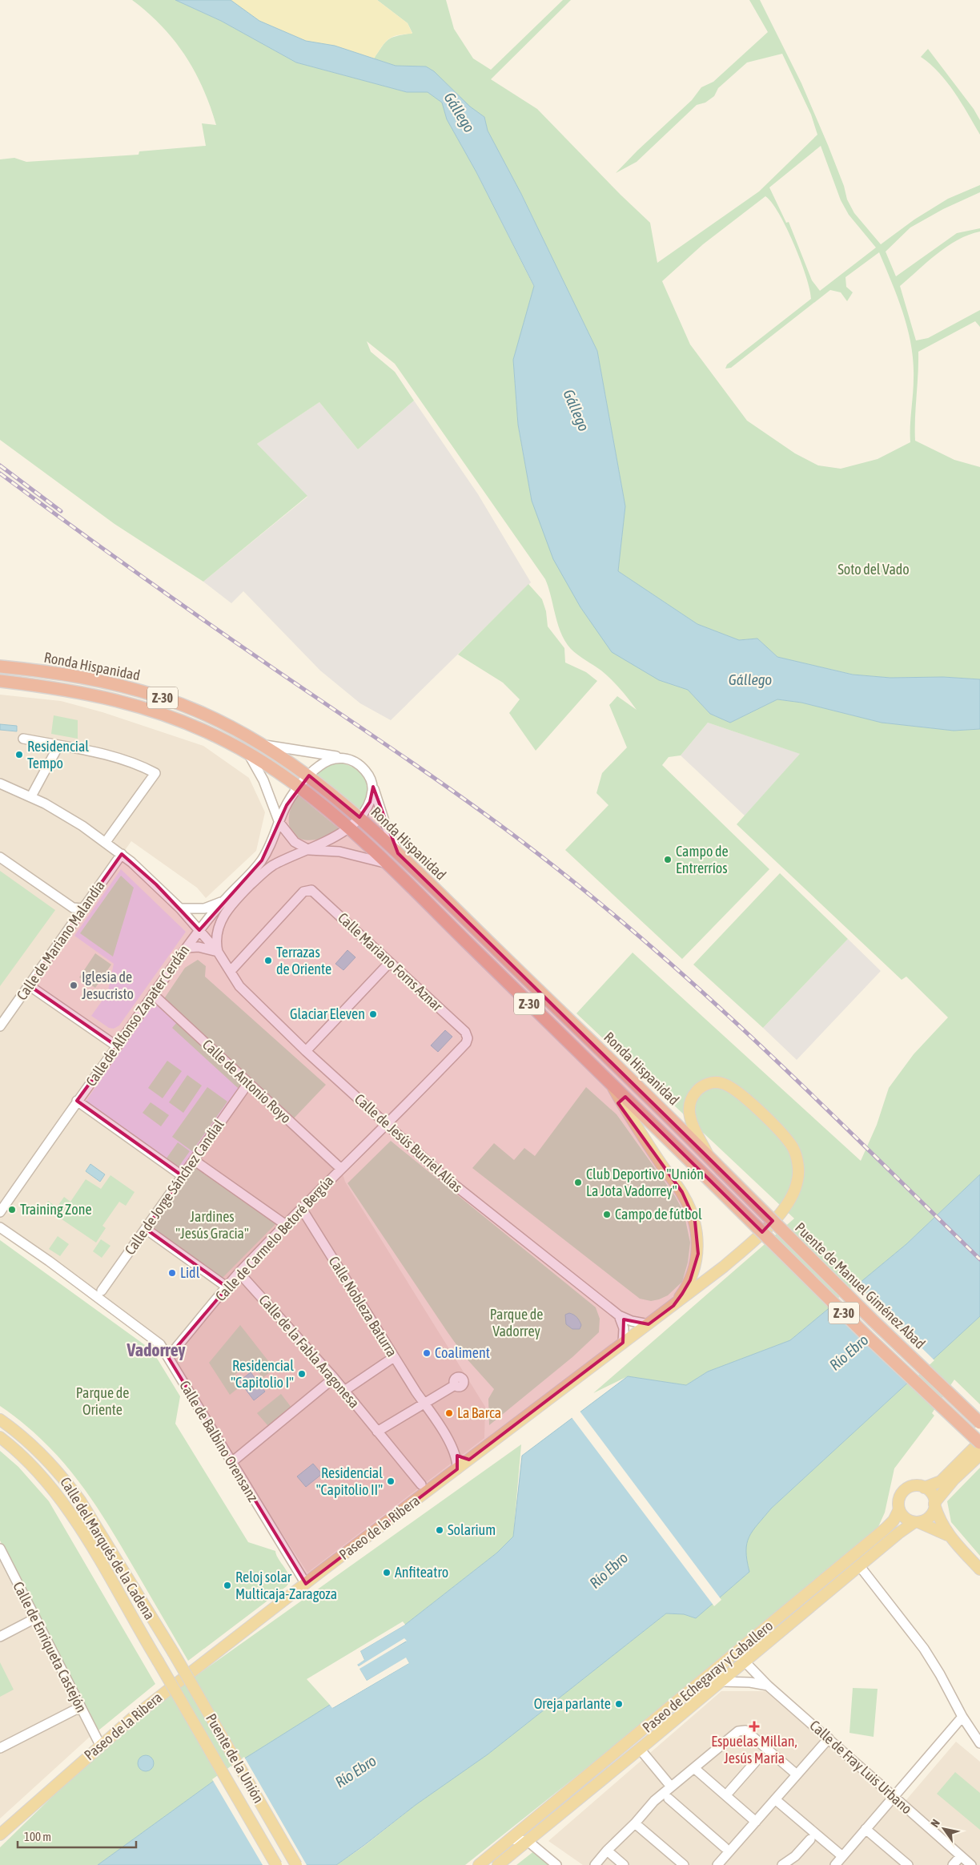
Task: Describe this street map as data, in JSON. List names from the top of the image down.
{
  "streets": {
    "highway": ["Ronda Hispanidad", "Z-30", "Puente de Manuel Giménez Abad"],
    "main road": [
      "Paseo de la Ribera",
      "Calle del Marqués de la Cadena",
      "Paseo de Echegaray y Caballero",
      "Puente de la Unión"
    ],
    "street": [
      "Calle de Mariano Malandía",
      "Calle Mariano Forns Aznar",
      "Calle de Alfonso Zapater Cerdán",
      "Calle de Antonio Royo",
      "Calle de Jesús Burriel Alías",
      "Calle de Jorge Sánchez Candial",
      "Calle de Carmelo Betoré Bergúa",
      "Calle Nobleza Baturra",
      "Calle de la Fabla Aragonesa",
      "Calle de Balbino Orensanz",
      "Calle de Enriqueta Castejón",
      "Calle de Fray Luis Urbano"
    ]
  },
  "crossings": [
    ["Ronda Hispanidad", "Calle de Alfonso Zapater Cerdán"],
    ["Ronda Hispanidad", "Puente de Manuel Giménez Abad"],
    ["Ronda Hispanidad", "Paseo de la Ribera"],
    ["Calle de Mariano Malandía", "Calle de Jesús Burriel Alías"],
    ["Calle Mariano Forns Aznar", "Calle de Jesús Burriel Alías"],
    ["Calle Mariano Forns Aznar", "Calle de Carmelo Betoré Bergúa"],
    ["Calle de Alfonso Zapater Cerdán", "Calle de Antonio Royo"],
    ["Calle de Alfonso Zapater Cerdán", "Calle de Jesús Burriel Alías"],
    ["Calle de Antonio Royo", "Calle de Jorge Sánchez Candial"],
    ["Calle de Antonio Royo", "Calle de Carmelo Betoré Bergúa"],
    ["Calle de Jesús Burriel Alías", "Calle de Carmelo Betoré Bergúa"],
    ["Calle de Jesús Burriel Alías", "Paseo de la Ribera"],
    ["Calle de Carmelo Betoré Bergúa", "Calle Nobleza Baturra"],
    ["Calle de Carmelo Betoré Bergúa", "Calle de la Fabla Aragonesa"],
    ["Calle de Carmelo Betoré Bergúa", "Calle de Balbino Orensanz"],
    ["Calle Nobleza Baturra", "Paseo de la Ribera"],
    ["Calle de Balbino Orensanz", "Paseo de la Ribera"],
    ["Paseo de la Ribera", "Calle de Enriqueta Castejón"],
    ["Calle del Marqués de la Cadena", "Puente de la Unión"],
    ["Paseo de Echegaray y Caballero", "Calle de Fray Luis Urbano"]
  ],
  "districts": ["Vadorrey"],
  "water": ["Gállego", "Río Ebro"],
  "parks": [
    "Soto del Vado",
    "Jardines \"Jesús Gracia\"",
    "Parque de Vadorrey",
    "Parque de Oriente"
  ],
  "places": {
    "other": [
      "Residencial Tempo",
      "Campo de Entrerríos",
      "Terrazas de Oriente",
      "Iglesia de Jesucristo",
      "Glaciar Eleven",
      "Club Deportivo \"Unión La Jota Vadorrey\"",
      "Training Zone",
      "Campo de fútbol",
      "Lidl",
      "Coaliment",
      "Residencial \"Capitolio I\"",
      "La Barca",
      "Residencial \"Capitolio II\"",
      "Solarium",
      "Anfiteatro",
      "Reloj solar Multicaja-Zaragoza",
      "Oreja parlante"
    ],
    "health": ["Espuelas Millan, Jesús María"]
  },
  "scale_bar": "100 m",
  "north": "top left"
}
